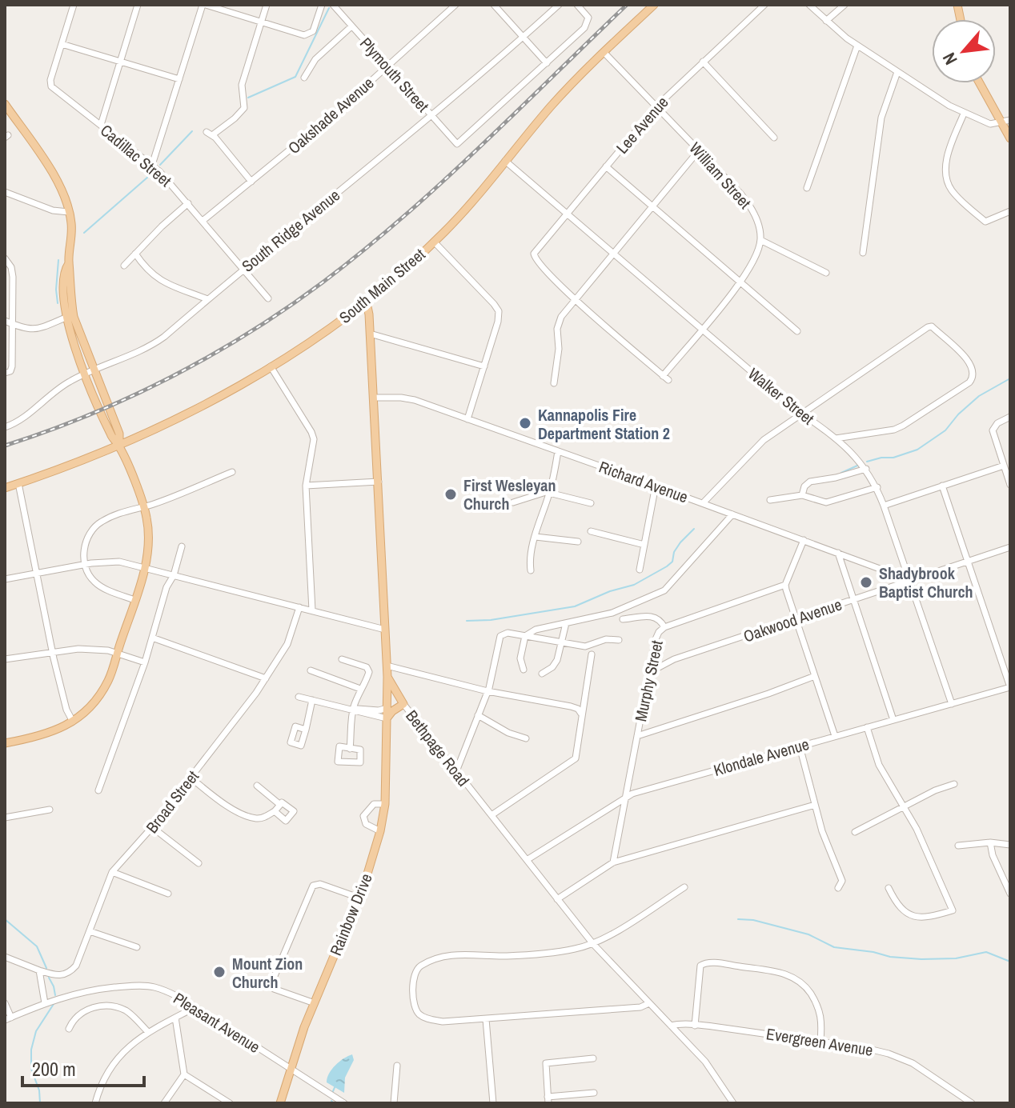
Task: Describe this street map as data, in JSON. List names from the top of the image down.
{
  "streets": {
    "main road": ["South Main Street", "Bethpage Road", "Rainbow Drive"],
    "street": [
      "Plymouth Street",
      "Oakshade Avenue",
      "Lee Avenue",
      "Cadillac Street",
      "William Street",
      "South Ridge Avenue",
      "Walker Street",
      "Richard Avenue",
      "Oakwood Avenue",
      "Murphy Street",
      "Klondale Avenue",
      "Broad Street",
      "Pleasant Avenue",
      "Evergreen Avenue"
    ]
  },
  "crossings": [
    ["Plymouth Street", "Oakshade Avenue"],
    ["Plymouth Street", "South Ridge Avenue"],
    ["Oakshade Avenue", "Cadillac Street"],
    ["Lee Avenue", "William Street"],
    ["Lee Avenue", "Walker Street"],
    ["Cadillac Street", "South Ridge Avenue"],
    ["William Street", "South Main Street"],
    ["South Main Street", "Walker Street"],
    ["South Main Street", "Bethpage Road"],
    ["Walker Street", "Richard Avenue"],
    ["Walker Street", "Oakwood Avenue"],
    ["Walker Street", "Klondale Avenue"],
    ["Richard Avenue", "Oakwood Avenue"],
    ["Richard Avenue", "Bethpage Road"],
    ["Oakwood Avenue", "Murphy Street"],
    ["Murphy Street", "Klondale Avenue"],
    ["Bethpage Road", "Klondale Avenue"],
    ["Bethpage Road", "Rainbow Drive"],
    ["Bethpage Road", "Evergreen Avenue"],
    ["Rainbow Drive", "Pleasant Avenue"]
  ],
  "places": [
    "Kannapolis Fire Department Station 2",
    "First Wesleyan Church",
    "Shadybrook Baptist Church",
    "Mount Zion Church"
  ],
  "scale_bar": "200 m",
  "north": "bottom left"
}
